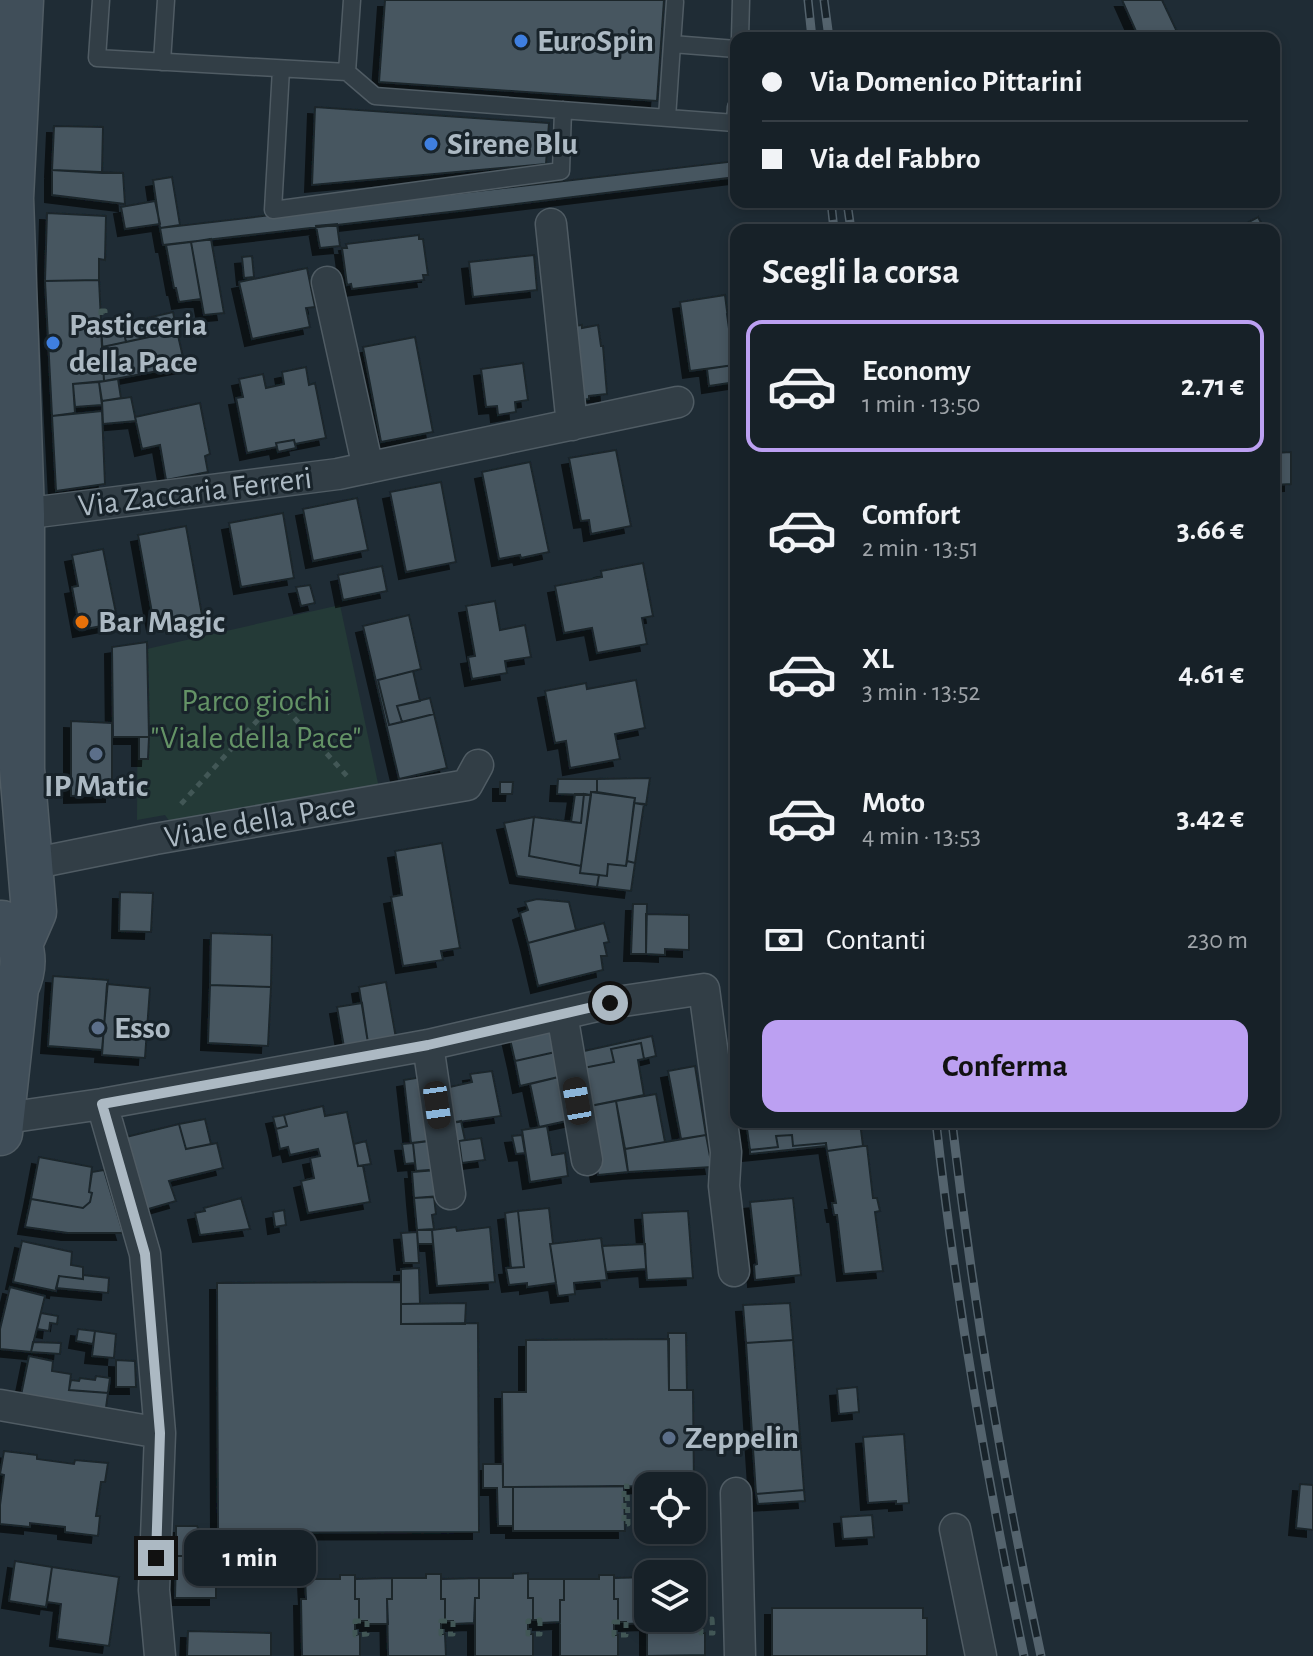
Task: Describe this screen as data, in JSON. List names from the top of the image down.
{
  "streets": {
    "street": ["Via Zaccaria Ferreri", "Viale della Pace"]
  },
  "parks": ["Parco giochi \"Viale della Pace\""],
  "places": [
    "EuroSpin",
    "Sirene Blu",
    "Pasticceria della Pace",
    "Bar Magic",
    "IP Matic",
    "Esso",
    "Zeppelin"
  ],
  "page": {
    "banner": ["Via Domenico Pittarini", "Via del Fabbro"],
    "heading": "Scegli la corsa",
    "list": [
      {
        "name": "Economy",
        "note": "1 min · 13:50",
        "value": "2.71 €"
      },
      {
        "name": "Comfort",
        "note": "2 min · 13:51",
        "value": "3.66 €"
      },
      {
        "name": "XL",
        "note": "3 min · 13:52",
        "value": "4.61 €"
      },
      {
        "name": "Moto",
        "note": "4 min · 13:53",
        "value": "3.42 €"
      }
    ],
    "pay": ["Contanti", "230 m"],
    "buttons": "Conferma",
    "bubble": "1 min"
  }
}
